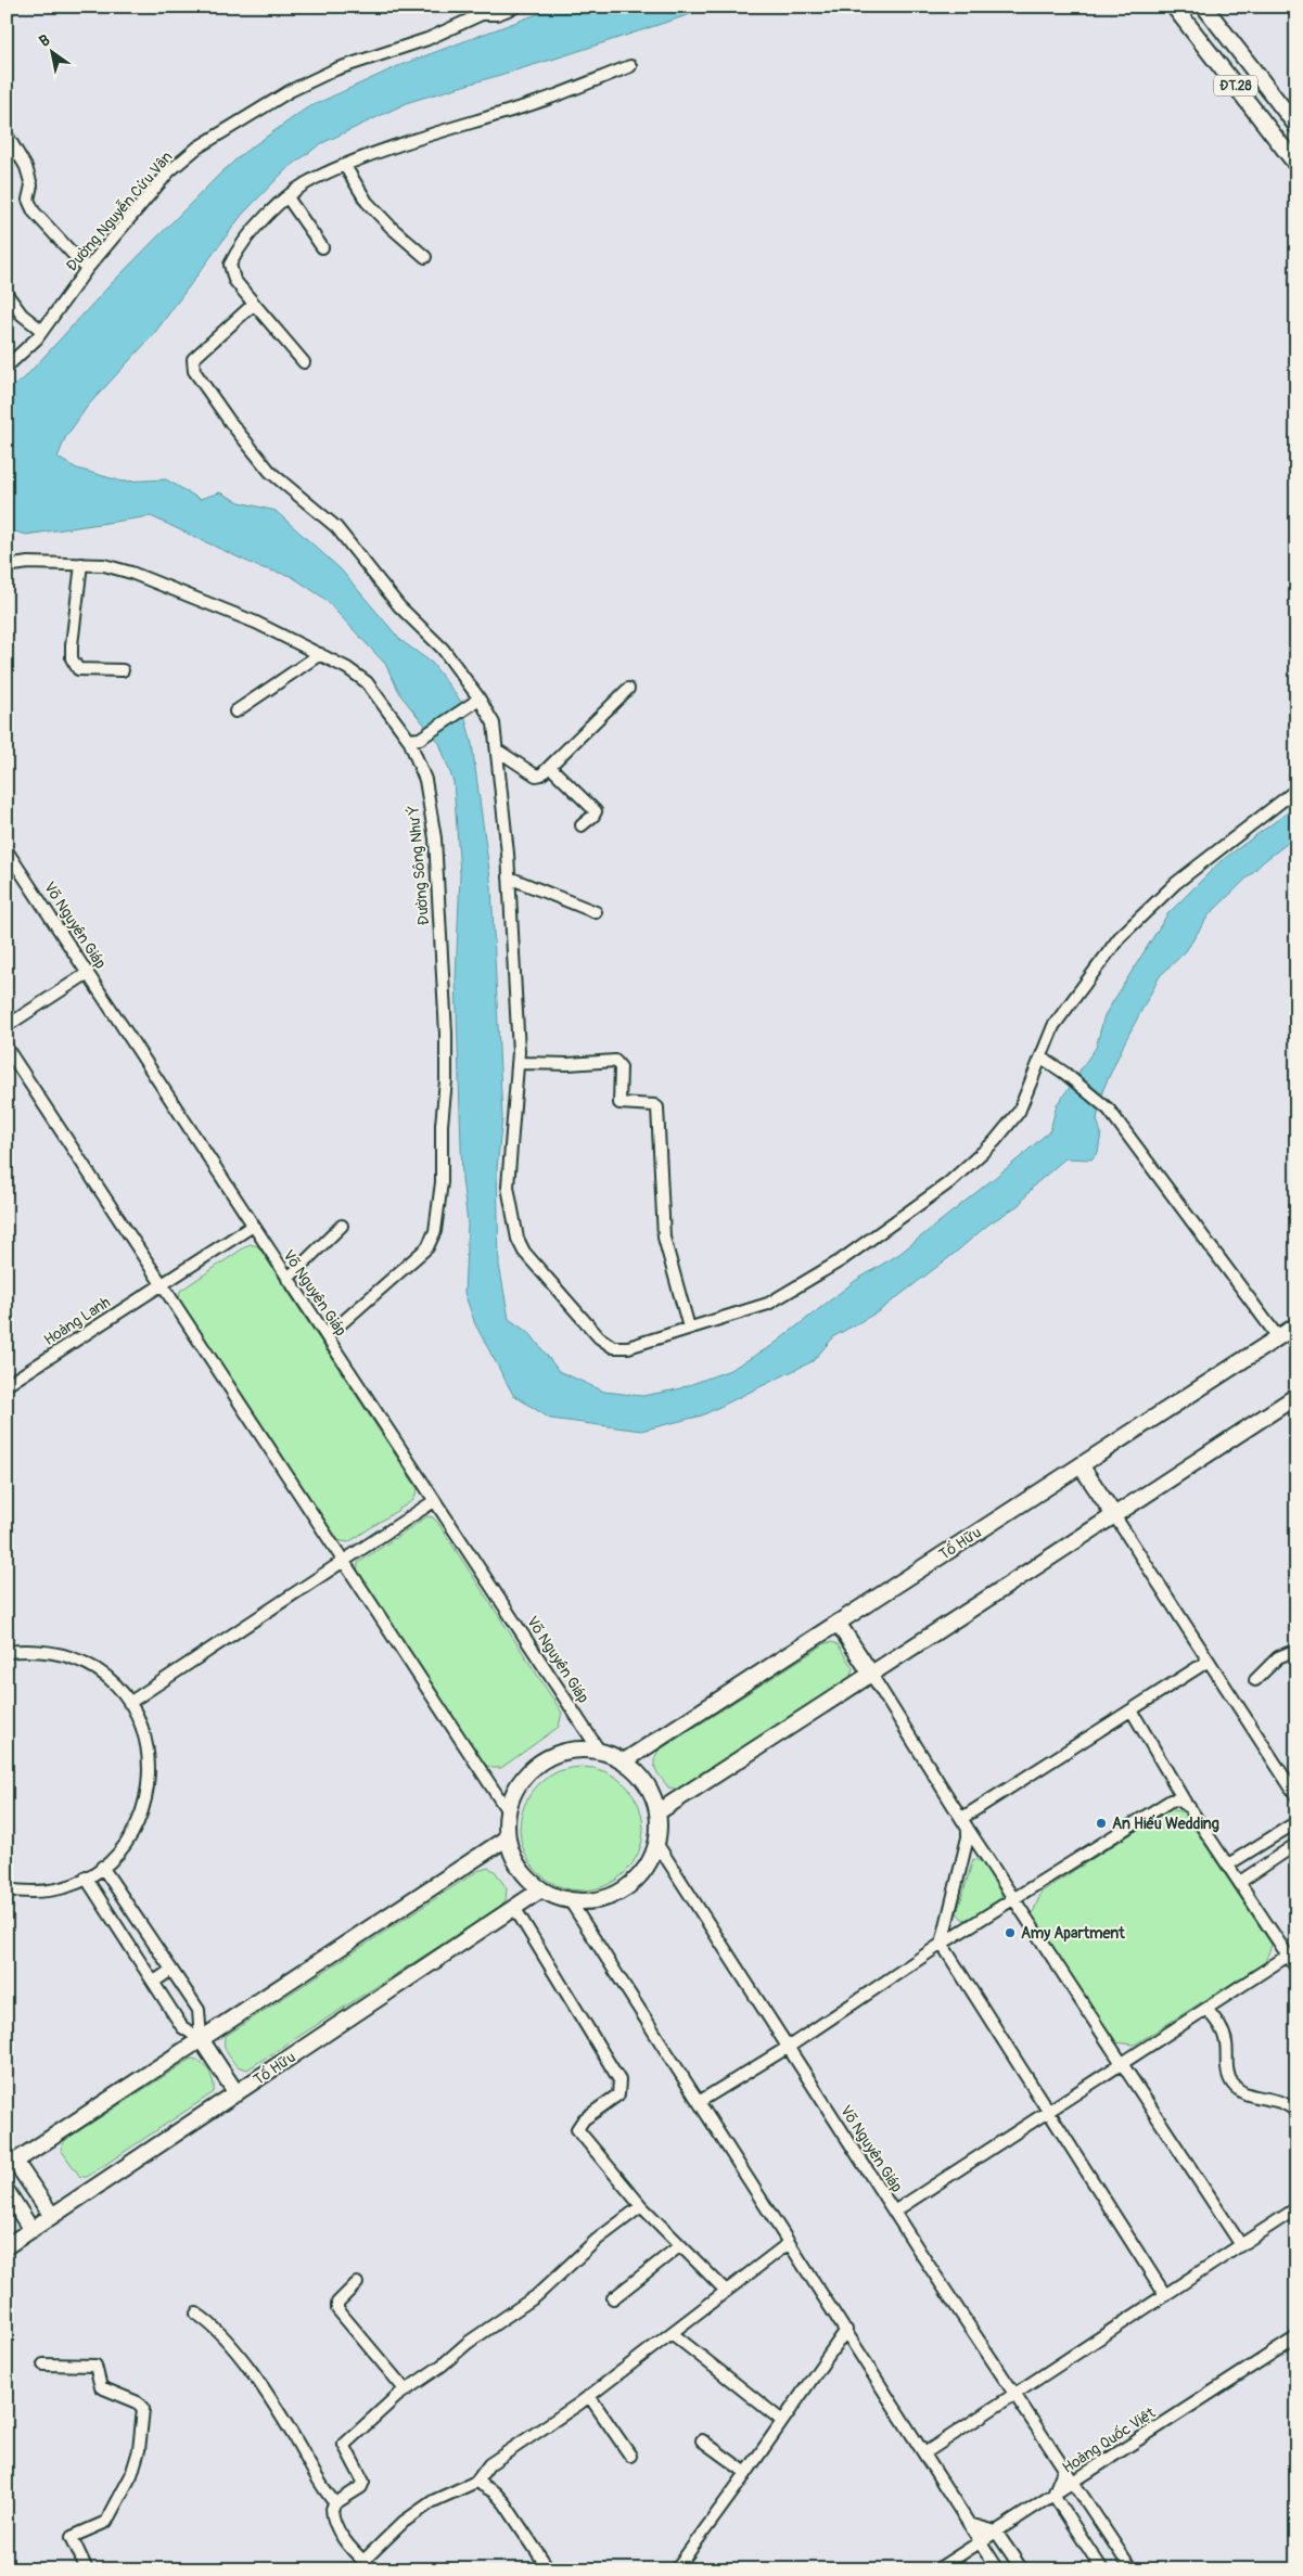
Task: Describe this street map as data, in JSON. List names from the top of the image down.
{
  "streets": {
    "main road": ["ĐT.28", "Tố Hữu"],
    "street": [
      "Đường Nguyễn Cửu Vân",
      "Đường Sông Như Ý",
      "Võ Nguyên Giáp",
      "Hoàng Lanh",
      "Hoàng Quốc Việt"
    ]
  },
  "crossings": [
    ["Đường Sông Như Ý", "Võ Nguyên Giáp"],
    ["Võ Nguyên Giáp", "Hoàng Lanh"],
    ["Võ Nguyên Giáp", "Tố Hữu"],
    ["Võ Nguyên Giáp", "Hoàng Quốc Việt"]
  ],
  "places": ["An Hiếu Wedding", "Amy Apartment"],
  "north": "top left"
}
